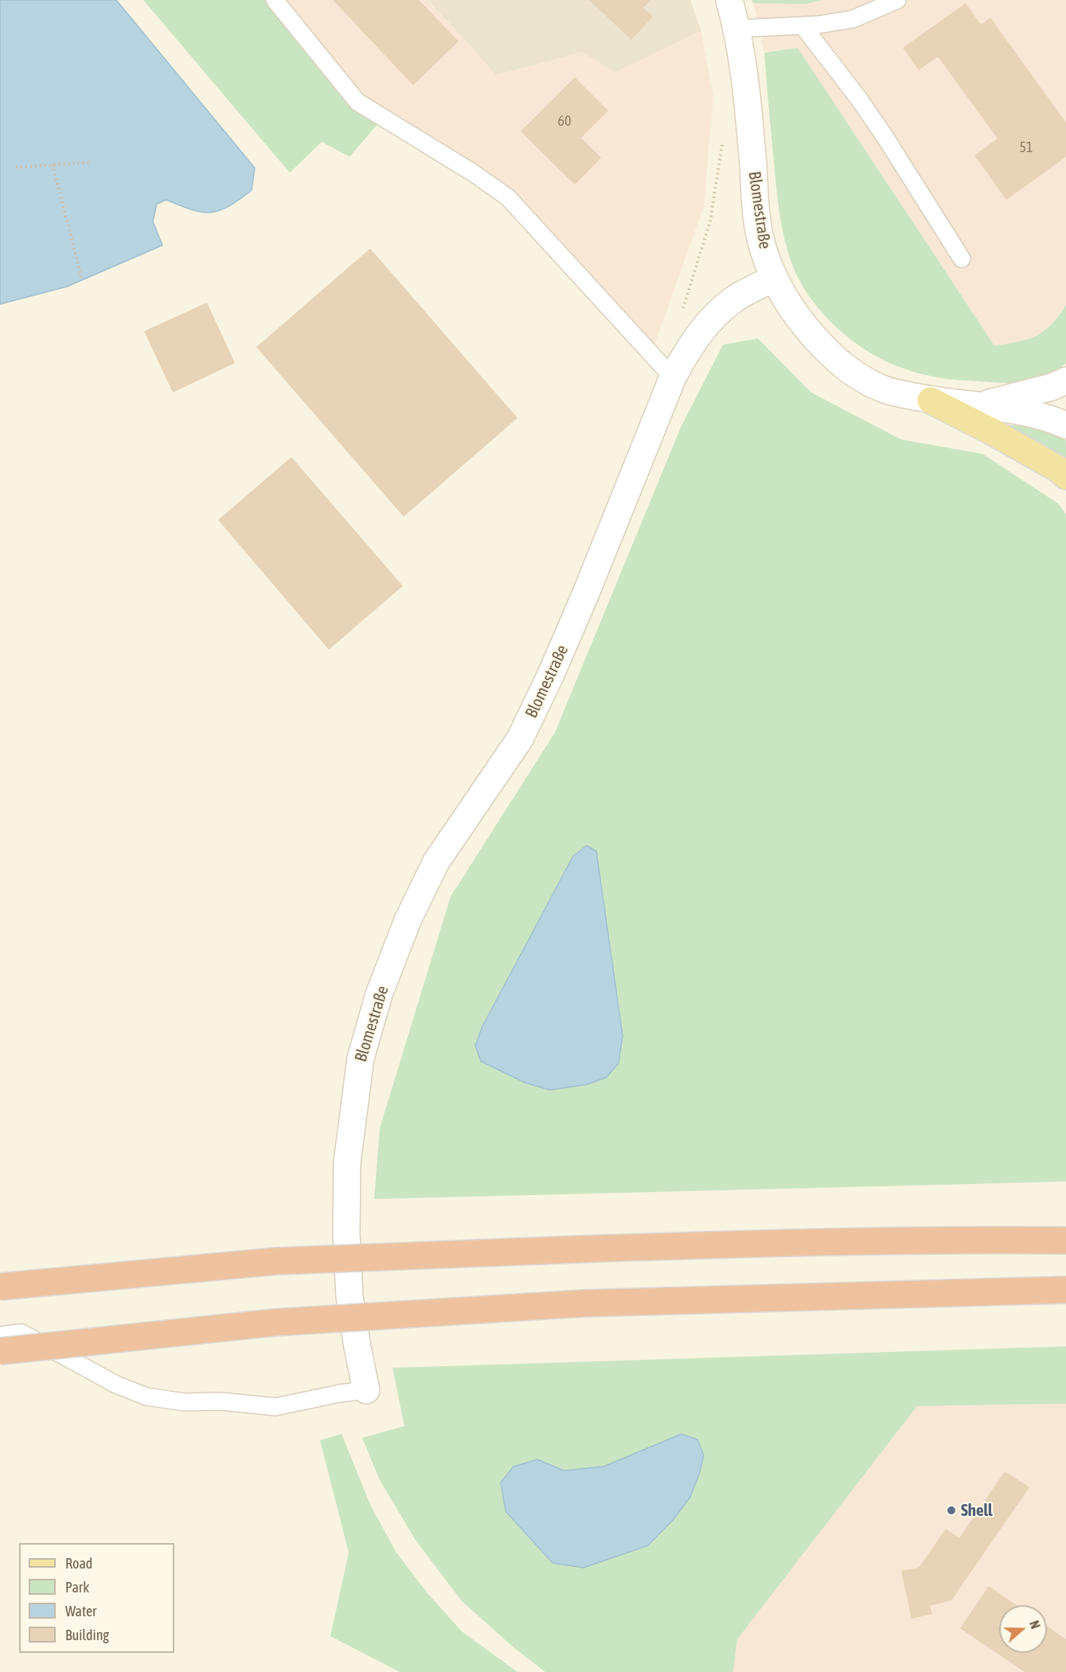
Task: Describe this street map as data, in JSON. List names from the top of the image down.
{
  "streets": {
    "street": ["Blomestraße"]
  },
  "places": ["Shell"],
  "house_numbers": ["60", "51"],
  "legend": [
    "Road",
    "Park",
    "Water",
    "Building"
  ],
  "north": "right"
}
